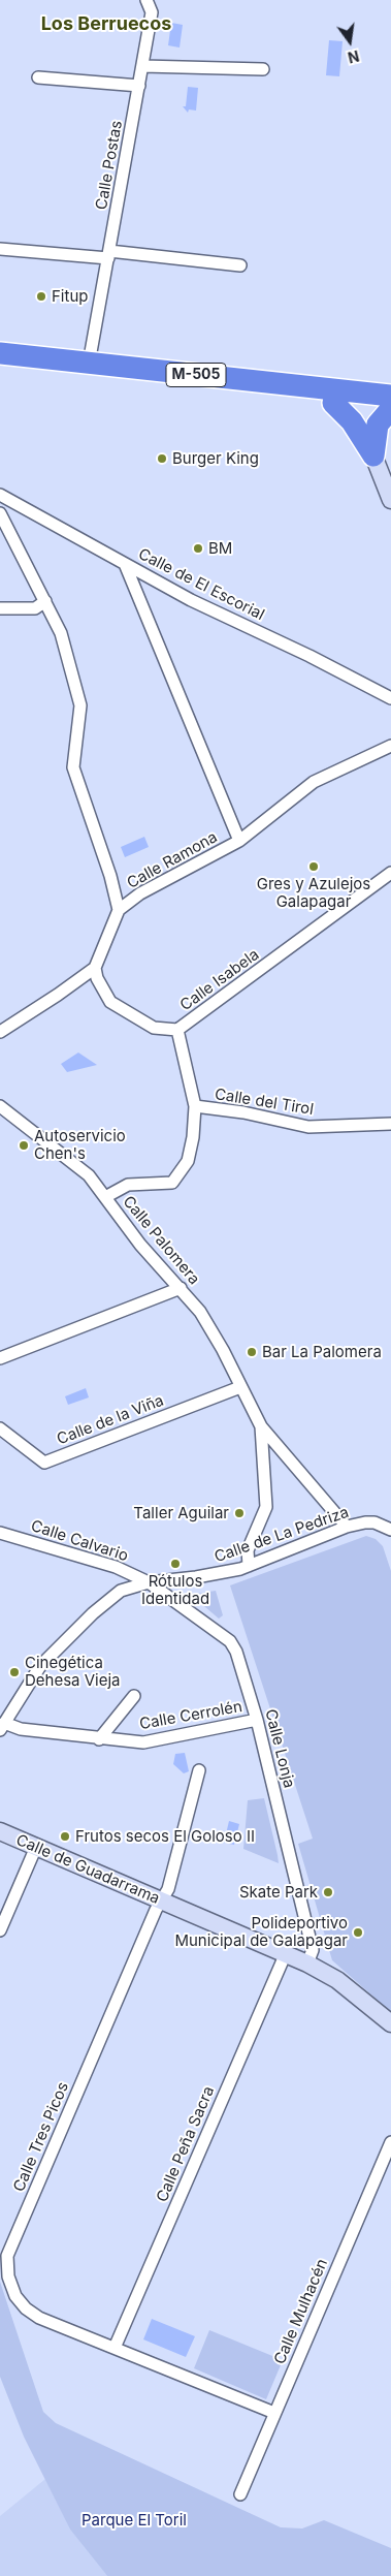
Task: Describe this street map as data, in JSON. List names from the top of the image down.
{
  "streets": {
    "highway": ["M-505"],
    "street": [
      "Calle Postas",
      "Calle de El Escorial",
      "Calle Ramona",
      "Calle Isabela",
      "Calle del Tirol",
      "Calle Palomera",
      "Calle de la Viña",
      "Calle de La Pedriza",
      "Calle Calvario",
      "Calle Cerrolén",
      "Calle Lonja",
      "Calle de Guadarrama",
      "Calle Tres Picos",
      "Calle Peña Sacra",
      "Calle Mulhacén"
    ]
  },
  "crossings": [
    ["Calle Postas", "M-505"],
    ["Calle Isabela", "Calle del Tirol"],
    ["Calle Isabela", "Calle Palomera"],
    ["Calle Palomera", "Calle de la Viña"],
    ["Calle Palomera", "Calle de La Pedriza"],
    ["Calle de La Pedriza", "Calle Calvario"],
    ["Calle de La Pedriza", "Calle Cerrolén"],
    ["Calle de La Pedriza", "Calle Lonja"],
    ["Calle Calvario", "Calle Lonja"],
    ["Calle Cerrolén", "Calle Lonja"],
    ["Calle Lonja", "Calle de Guadarrama"],
    ["Calle de Guadarrama", "Calle Tres Picos"],
    ["Calle de Guadarrama", "Calle Peña Sacra"],
    ["Calle Tres Picos", "Calle Peña Sacra"],
    ["Calle Tres Picos", "Calle Mulhacén"]
  ],
  "districts": ["Los Berruecos"],
  "parks": ["Parque El Toril"],
  "places": [
    "Fitup",
    "Burger King",
    "BM",
    "Gres y Azulejos Galapagar",
    "Autoservicio Chen's",
    "Bar La Palomera",
    "Taller Aguilar",
    "Rótulos Identidad",
    "Cinegética Dehesa Vieja",
    "Frutos secos El Goloso II",
    "Skate Park",
    "Polideportivo Municipal de Galapagar"
  ],
  "north": "bottom"
}
